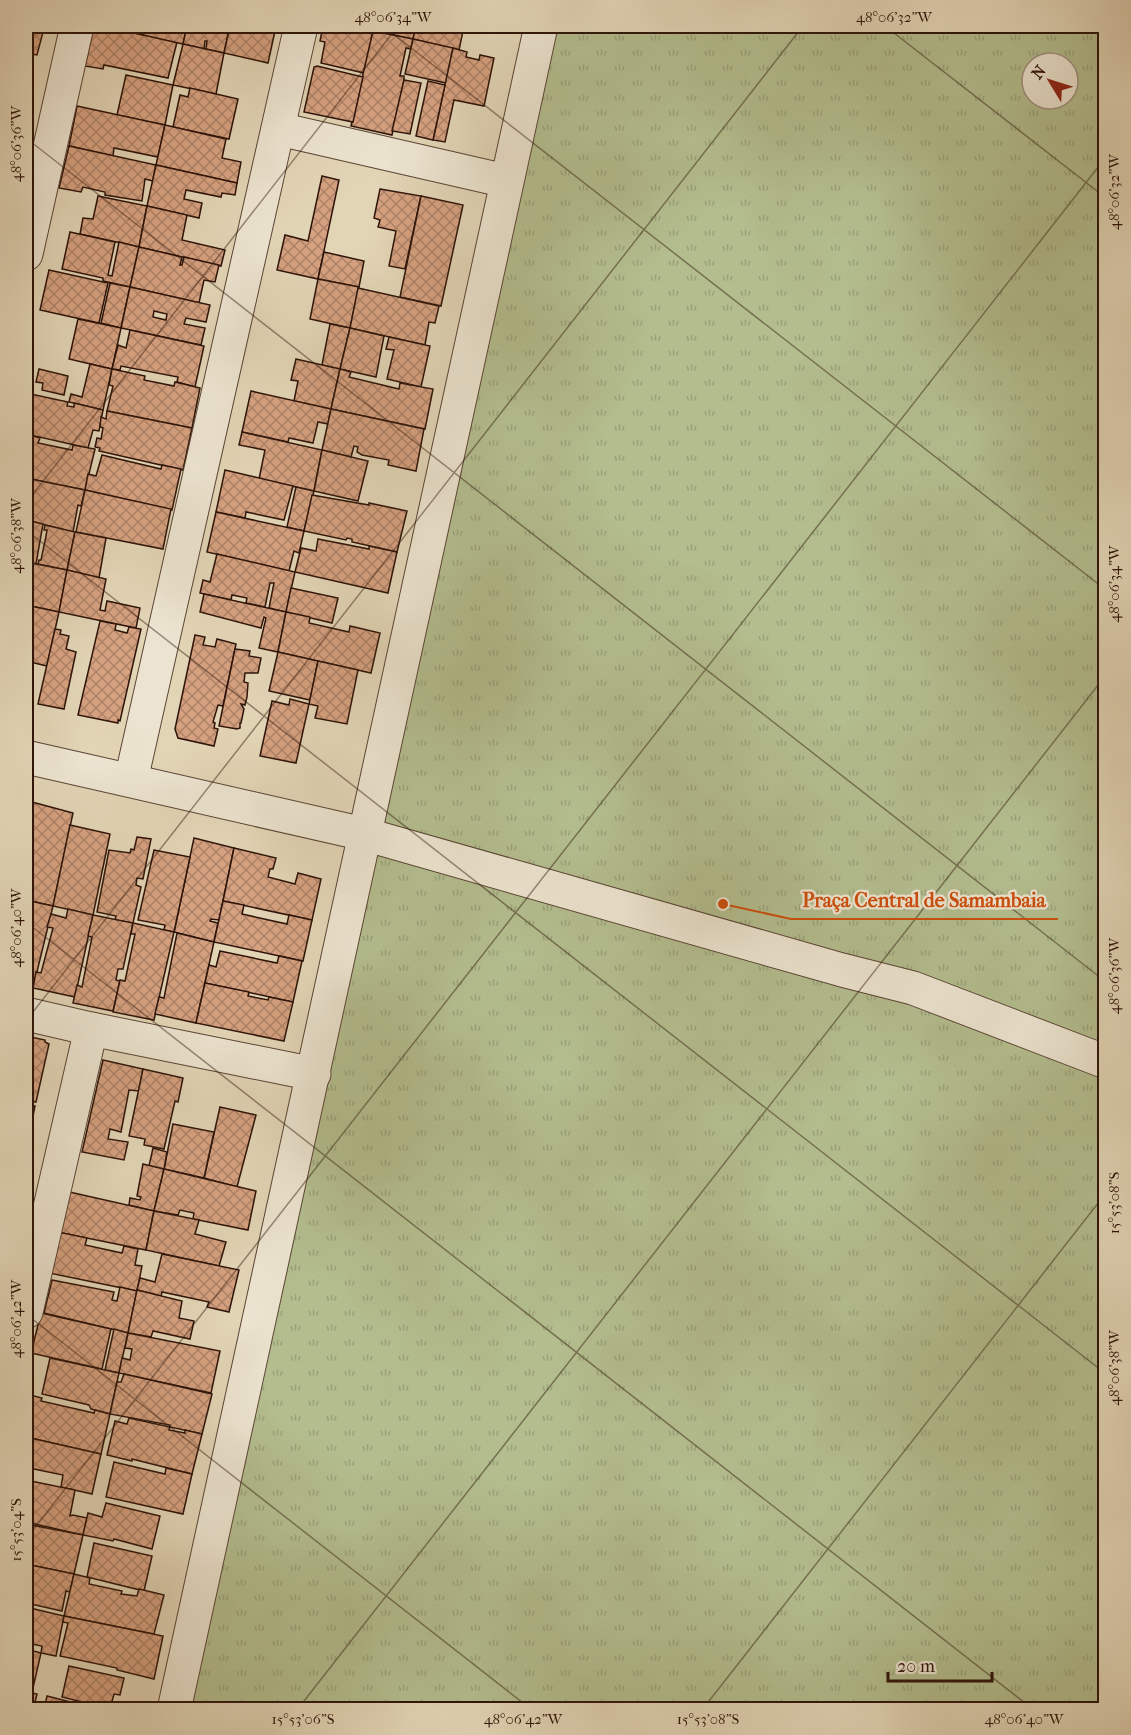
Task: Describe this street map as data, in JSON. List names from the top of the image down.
{
  "places": ["Praça Central de Samambaia"],
  "scale_bar": "20 m",
  "north": "top left",
  "coordinates": [
    "48°06'34\"W",
    "48°06'32\"W",
    "48°06'36\"W",
    "48°06'38\"W",
    "48°06'40\"W",
    "15°53'08\"S",
    "48°06'42\"W",
    "15°53'04\"S",
    "15°53'06\"S"
  ]
}
